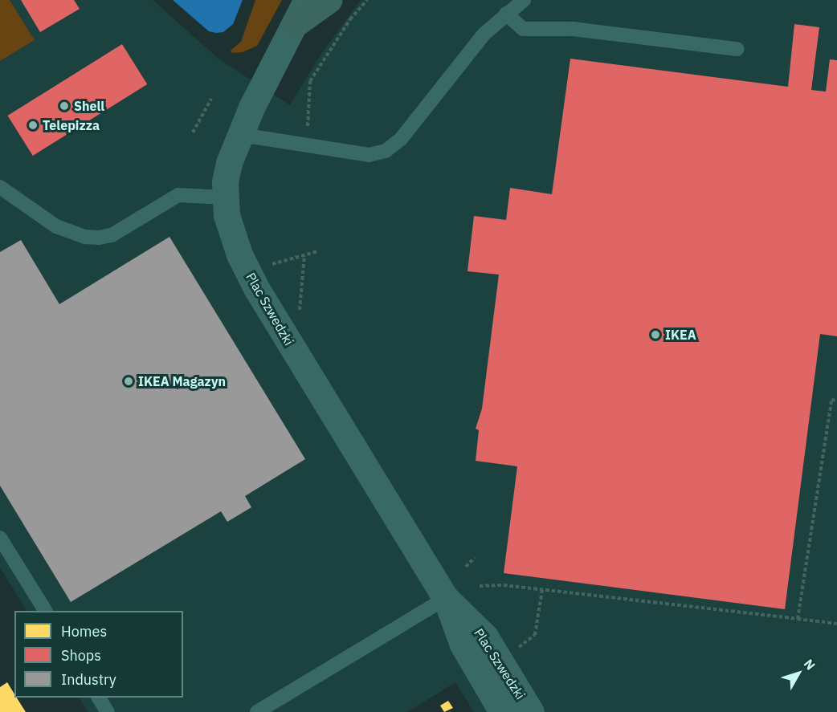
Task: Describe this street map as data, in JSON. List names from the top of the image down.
{
  "streets": {
    "street": ["Plac Szwedzki"]
  },
  "places": [
    "Shell",
    "Telepizza",
    "IKEA",
    "IKEA Magazyn"
  ],
  "legend": ["Homes", "Shops", "Industry"],
  "north": "top right"
}
